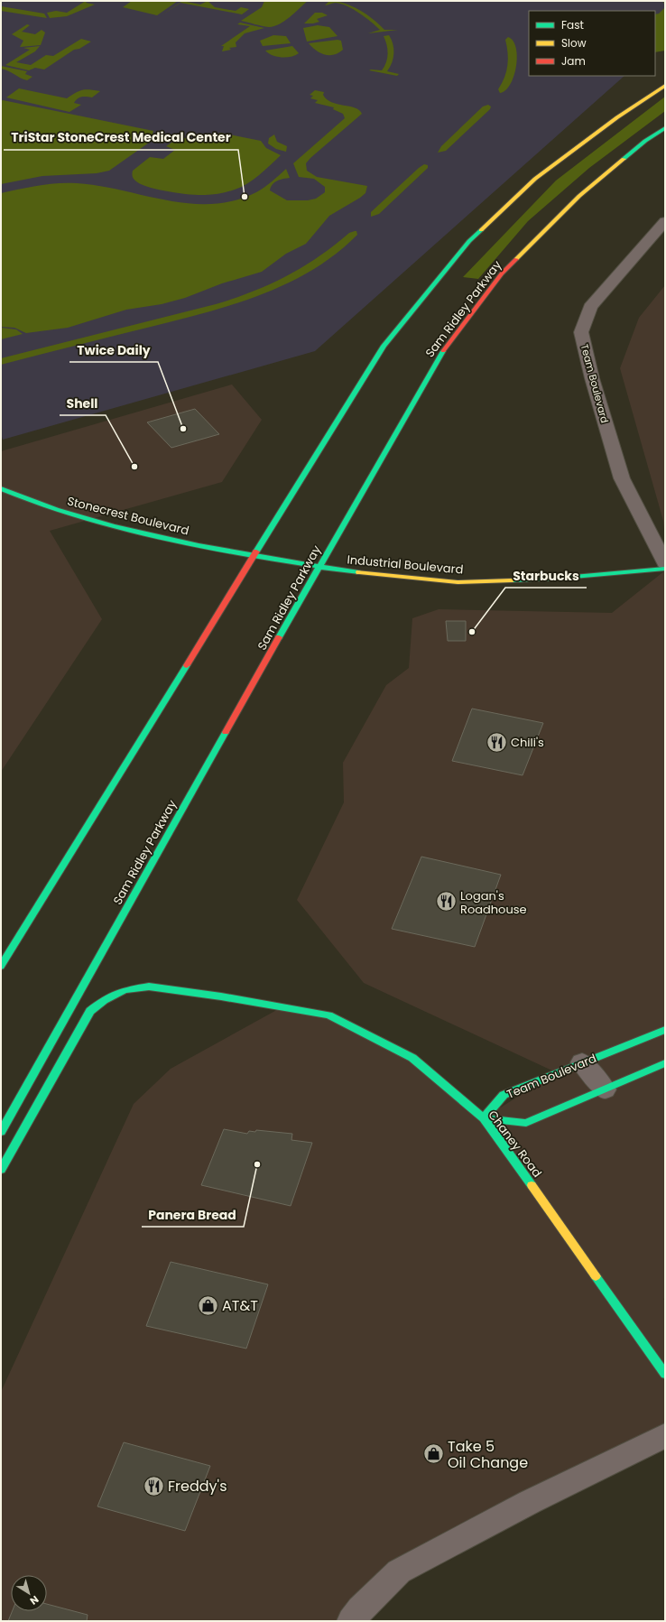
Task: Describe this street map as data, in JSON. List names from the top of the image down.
{
  "streets": {
    "main road": [
      "Sam Ridley Parkway",
      "Team Boulevard",
      "Stonecrest Boulevard",
      "Industrial Boulevard",
      "Chaney Road"
    ]
  },
  "crossings": [
    ["Sam Ridley Parkway", "Industrial Boulevard"],
    ["Team Boulevard", "Chaney Road"],
    ["Stonecrest Boulevard", "Industrial Boulevard"]
  ],
  "places": {
    "other": [
      "TriStar StoneCrest Medical Center",
      "Twice Daily",
      "Shell",
      "Starbucks",
      "Panera Bread"
    ],
    "restaurant": ["Chili's", "Logan's Roadhouse", "Freddy's"],
    "shop": ["AT&T", "Take 5 Oil Change"]
  },
  "legend": ["Fast", "Slow", "Jam"],
  "north": "bottom right"
}
